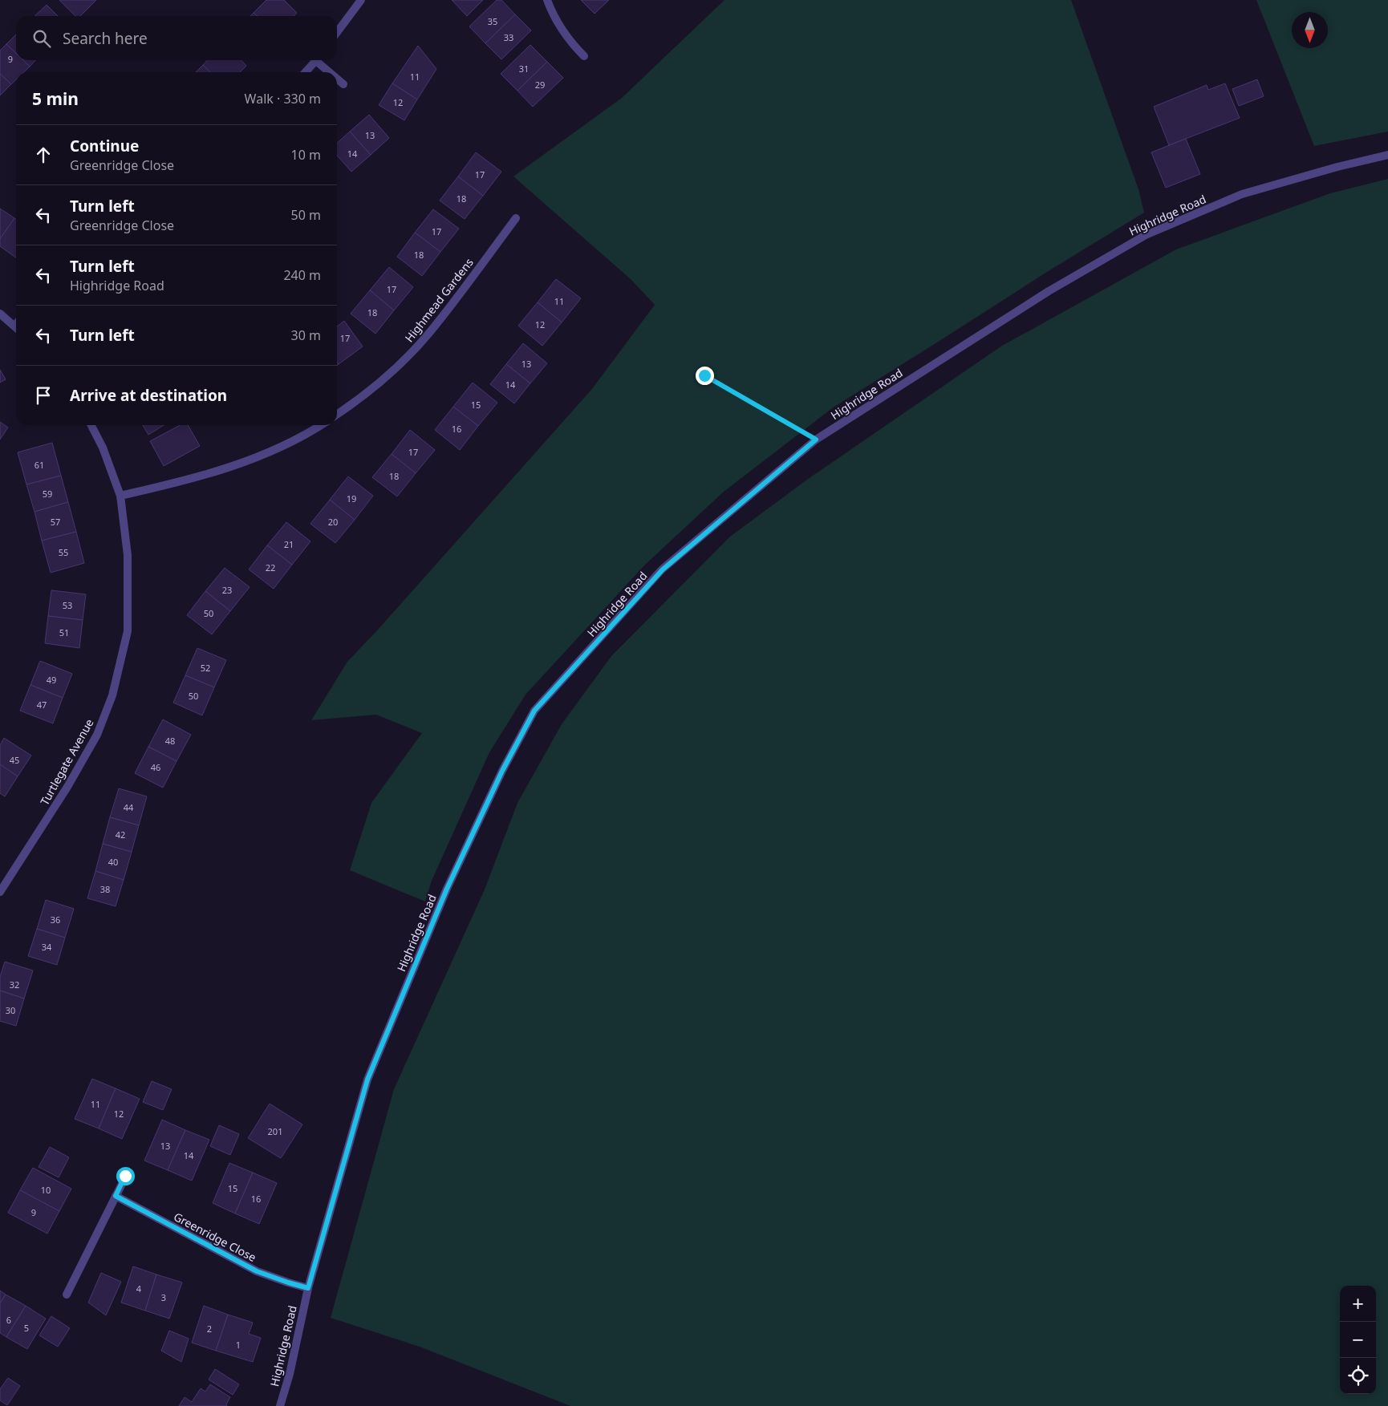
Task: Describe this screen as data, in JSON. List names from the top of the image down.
{
  "streets": {
    "street": [
      "Highridge Road",
      "Highmead Gardens",
      "Turtlegate Avenue",
      "Greenridge Close"
    ]
  },
  "crossings": [
    ["Highridge Road", "Greenridge Close"]
  ],
  "house_numbers": [
    "35",
    "33",
    "9",
    "31",
    "11",
    "29",
    "12",
    "13",
    "14",
    "17",
    "18",
    "17",
    "18",
    "17",
    "11",
    "18",
    "12",
    "17",
    "13",
    "14",
    "15",
    "16",
    "17",
    "61",
    "18",
    "59",
    "19",
    "57",
    "20",
    "21",
    "55",
    "22",
    "23",
    "53",
    "50",
    "51",
    "52",
    "49",
    "50",
    "47",
    "48",
    "45",
    "46",
    "44",
    "42",
    "40",
    "38",
    "36",
    "34",
    "32",
    "30",
    "11",
    "12",
    "201",
    "13",
    "14",
    "15",
    "10",
    "16",
    "9",
    "4",
    "3",
    "6",
    "5",
    "2",
    "1"
  ],
  "north": "bottom",
  "page": {
    "search": "Search here",
    "heading": ["5 min", "Walk · 330 m"],
    "list": [
      ["Continue", "Greenridge Close", "10 m"],
      ["Turn left", "Greenridge Close", "50 m"],
      ["Turn left", "Highridge Road", "240 m"],
      ["Turn left", "30 m"],
      "Arrive at destination"
    ],
    "map_buttons": ["+", "−"]
  }
}
